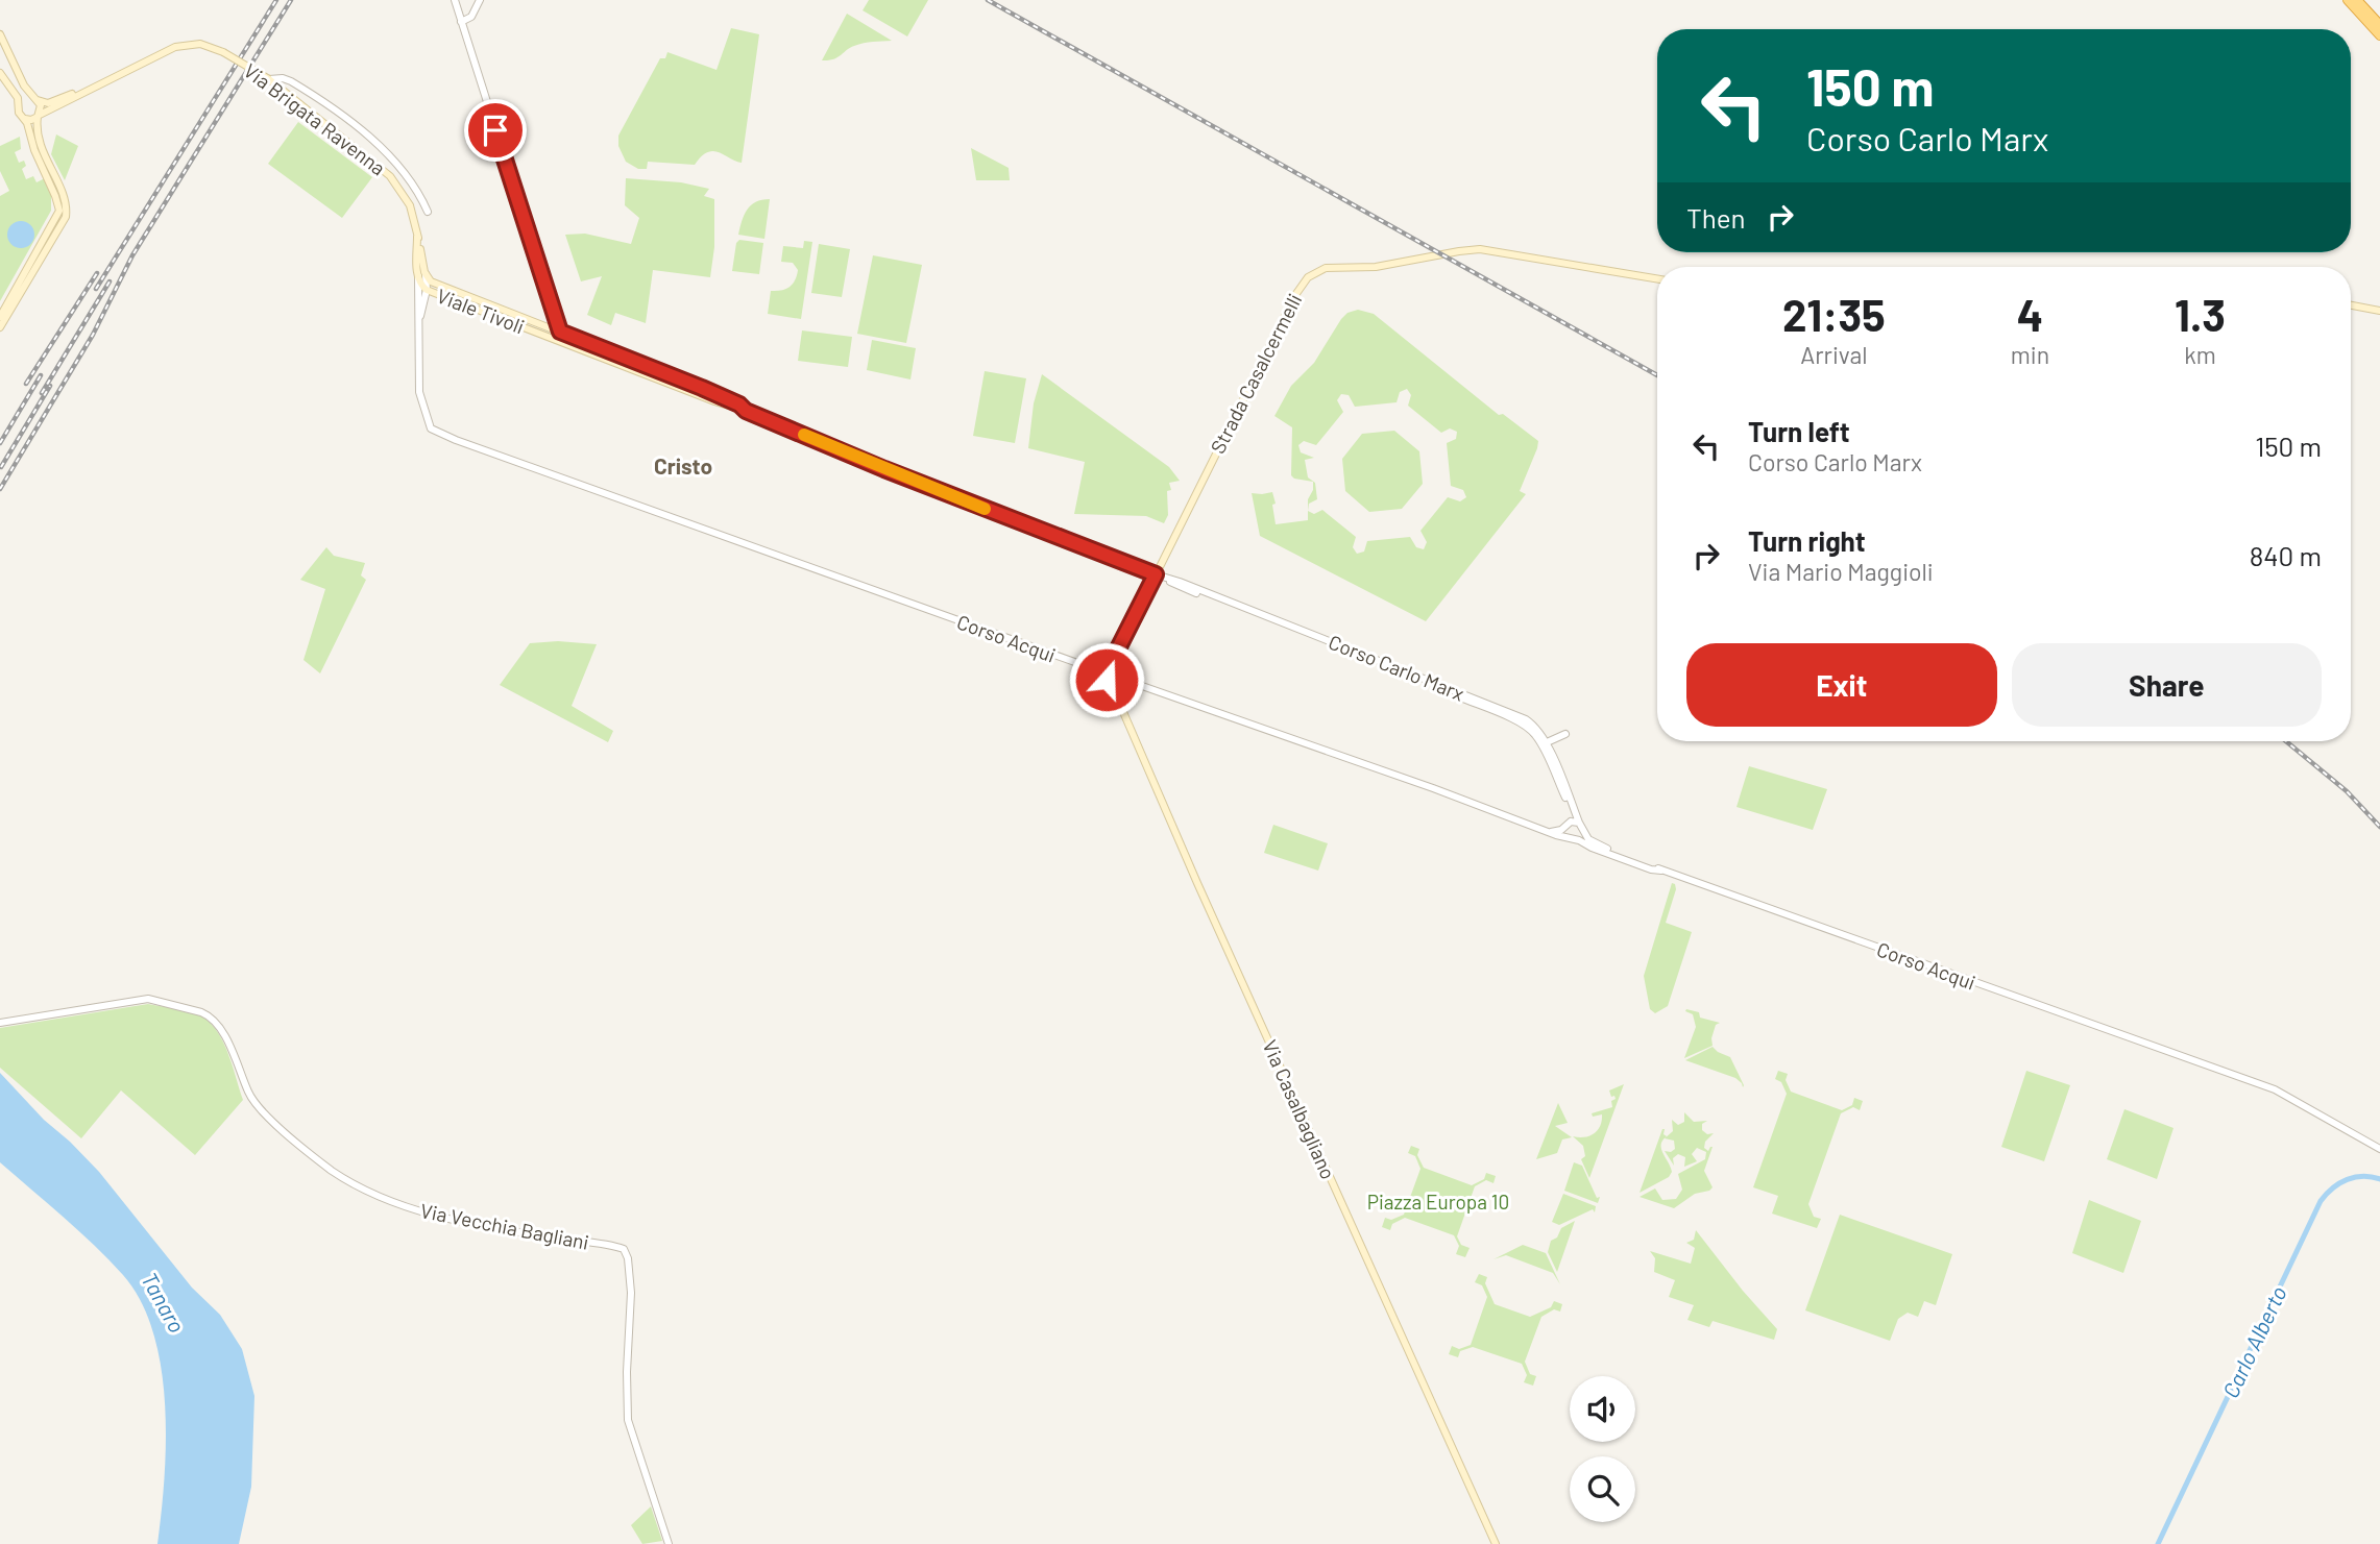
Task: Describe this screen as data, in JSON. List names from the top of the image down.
{
  "streets": {
    "main road": [
      "Via Brigata Ravenna",
      "Viale Tivoli",
      "Strada Casalcermelli",
      "Corso Carlo Marx",
      "Via Casalbagliano"
    ],
    "street": ["Corso Acqui", "Via Vecchia Bagliani"]
  },
  "crossings": [
    ["Via Brigata Ravenna", "Viale Tivoli"],
    ["Viale Tivoli", "Corso Carlo Marx"],
    ["Strada Casalcermelli", "Corso Acqui"],
    ["Strada Casalcermelli", "Corso Carlo Marx"],
    ["Strada Casalcermelli", "Via Casalbagliano"],
    ["Corso Acqui", "Corso Carlo Marx"],
    ["Corso Acqui", "Via Casalbagliano"]
  ],
  "districts": ["Cristo"],
  "water": ["Tanaro", "Carlo Alberto"],
  "parks": ["Piazza Europa 10"],
  "page": {
    "turn": ["150 m", "Corso Carlo Marx"],
    "then": "Then",
    "eta": [
      "21:35",
      "Arrival",
      "4",
      "min",
      "1.3",
      "km"
    ],
    "list": [
      {
        "name": "Turn left",
        "note": "Corso Carlo Marx",
        "value": "150 m"
      },
      {
        "name": "Turn right",
        "note": "Via Mario Maggioli",
        "value": "840 m"
      }
    ],
    "buttons": ["Exit", "Share"]
  }
}
